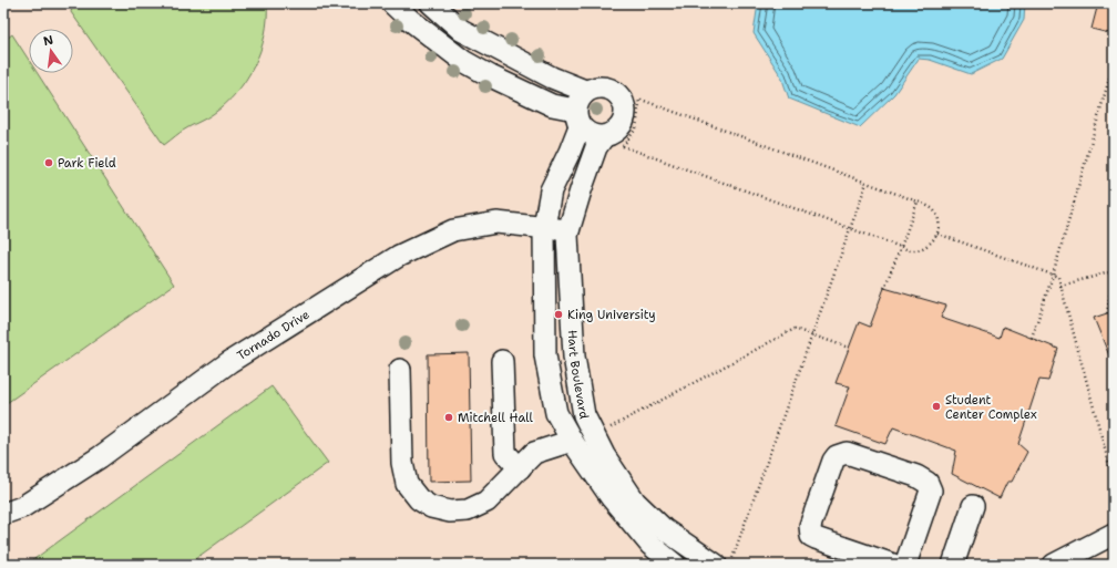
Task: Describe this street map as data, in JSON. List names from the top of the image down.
{
  "streets": {
    "street": ["Tornado Drive", "Hart Boulevard"]
  },
  "crossings": [
    ["Tornado Drive", "Hart Boulevard"]
  ],
  "places": [
    "Park Field",
    "King University",
    "Student Center Complex",
    "Mitchell Hall"
  ],
  "north": "top"
}
